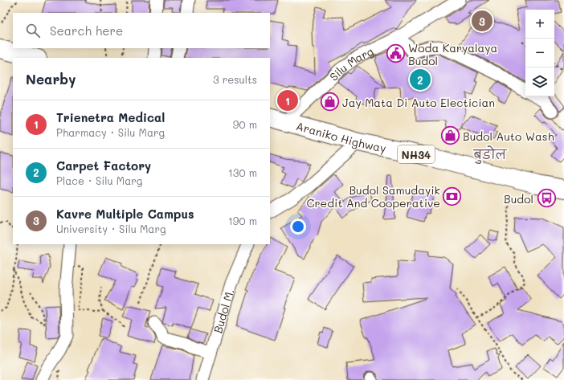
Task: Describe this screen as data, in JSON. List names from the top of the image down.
{
  "streets": {
    "highway": ["Araniko Highway", "NH34"],
    "street": ["Silu Marg", "Budol M."]
  },
  "crossings": [
    ["Silu Marg", "Araniko Highway"]
  ],
  "districts": ["बुडोल"],
  "places": {
    "public building": ["Woda Karyalaya Budol"],
    "shop": ["Jay Mata Di Auto Electician", "Budol Auto Wash"],
    "bank": ["Budol Samudayik Credit And Cooperative"],
    "bus stop": ["Budol"]
  },
  "page": {
    "pins": ["3", "2", "1"],
    "map_buttons": ["+", "−"],
    "search": "Search here",
    "heading": ["Nearby", "3 results"],
    "list": [
      {
        "mark": "1",
        "name": "Trienetra Medical",
        "note": "Pharmacy · Silu Marg",
        "value": "90 m"
      },
      {
        "mark": "2",
        "name": "Carpet Factory",
        "note": "Place · Silu Marg",
        "value": "130 m"
      },
      {
        "mark": "3",
        "name": "Kavre Multiple Campus",
        "note": "University · Silu Marg",
        "value": "190 m"
      }
    ]
  }
}
